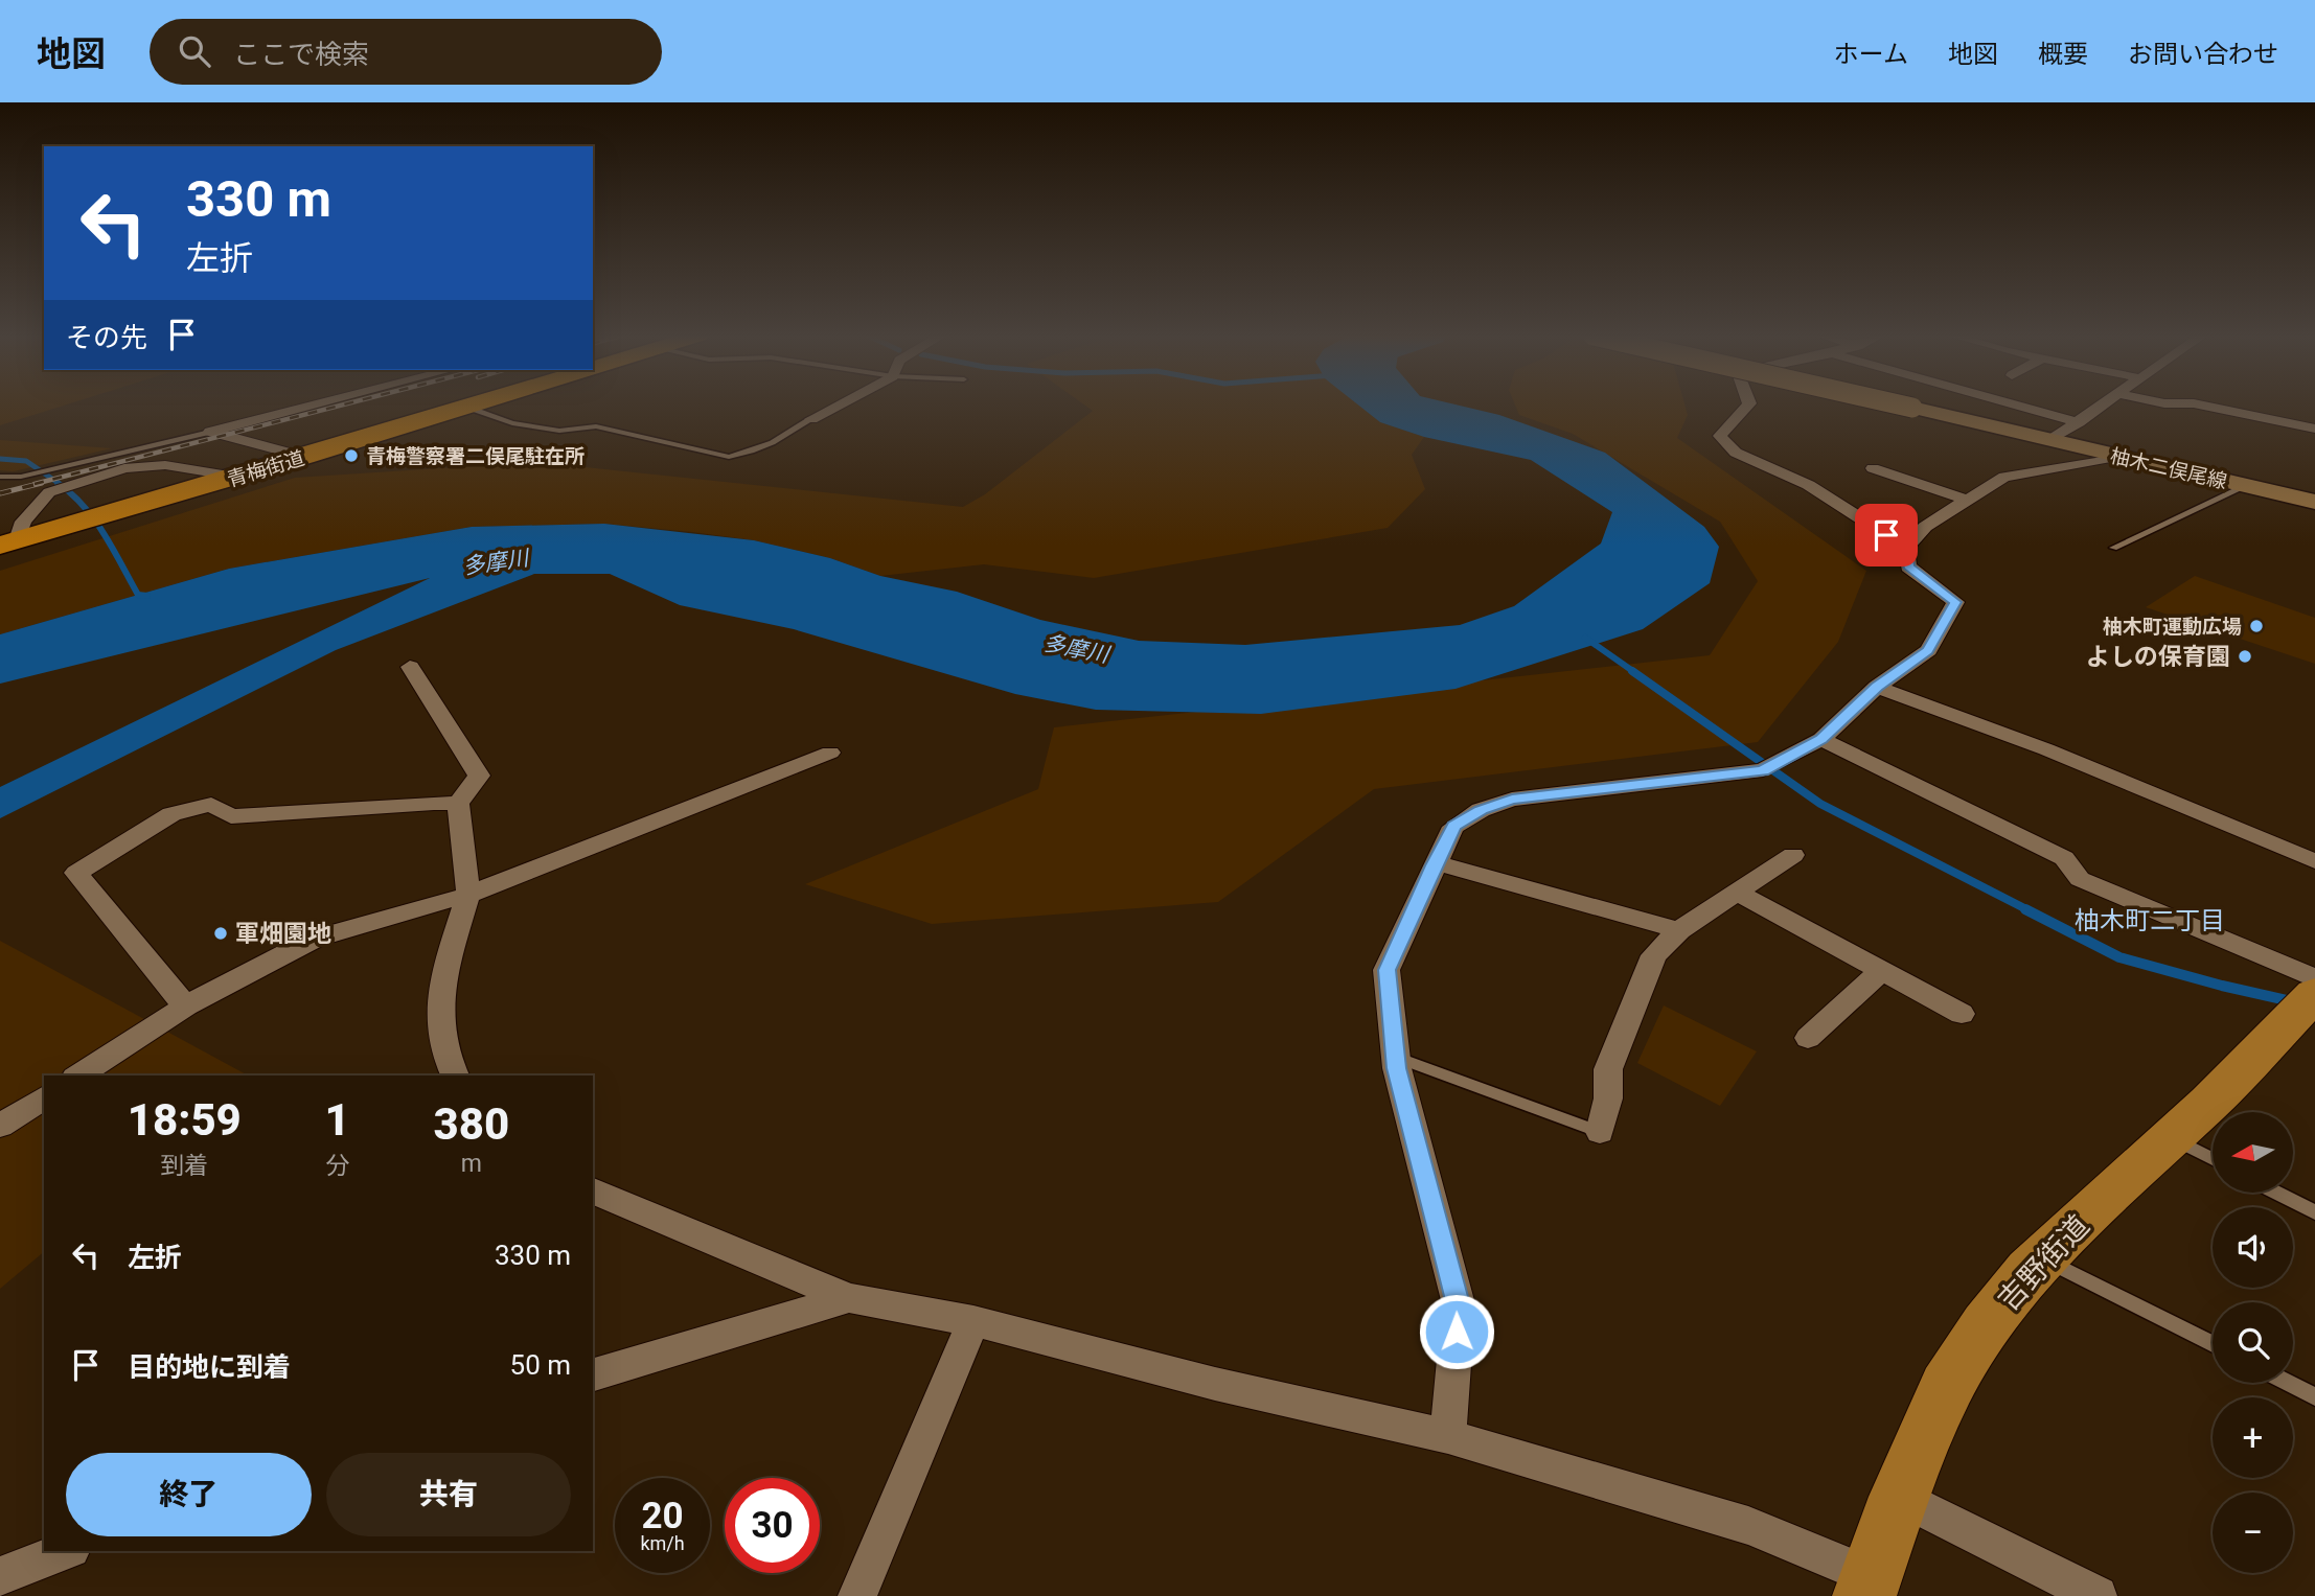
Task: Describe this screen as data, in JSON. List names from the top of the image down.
{
  "streets": {
    "highway": ["青梅街道"],
    "main road": ["柚木二俣尾線", "吉野街道"]
  },
  "districts": ["柚木町二丁目"],
  "water": ["多摩川"],
  "places": [
    "青梅警察署二俣尾駐在所",
    "柚木町運動広場",
    "よしの保育園",
    "軍畑園地"
  ],
  "north": "left",
  "page": {
    "header": "地図",
    "search": "ここで検索",
    "nav": [
      "ホーム",
      "地図",
      "概要",
      "お問い合わせ"
    ],
    "turn": ["330 m", "左折"],
    "then": "その先",
    "eta": [
      "18:59",
      "到着",
      "1",
      "分",
      "380",
      "m"
    ],
    "map_buttons": ["+", "−"],
    "list": [
      {
        "name": "左折",
        "value": "330 m"
      },
      {
        "name": "目的地に到着",
        "value": "50 m"
      }
    ],
    "buttons": ["終了", "共有"],
    "speed": "20 km/h",
    "limit": "30"
  }
}
